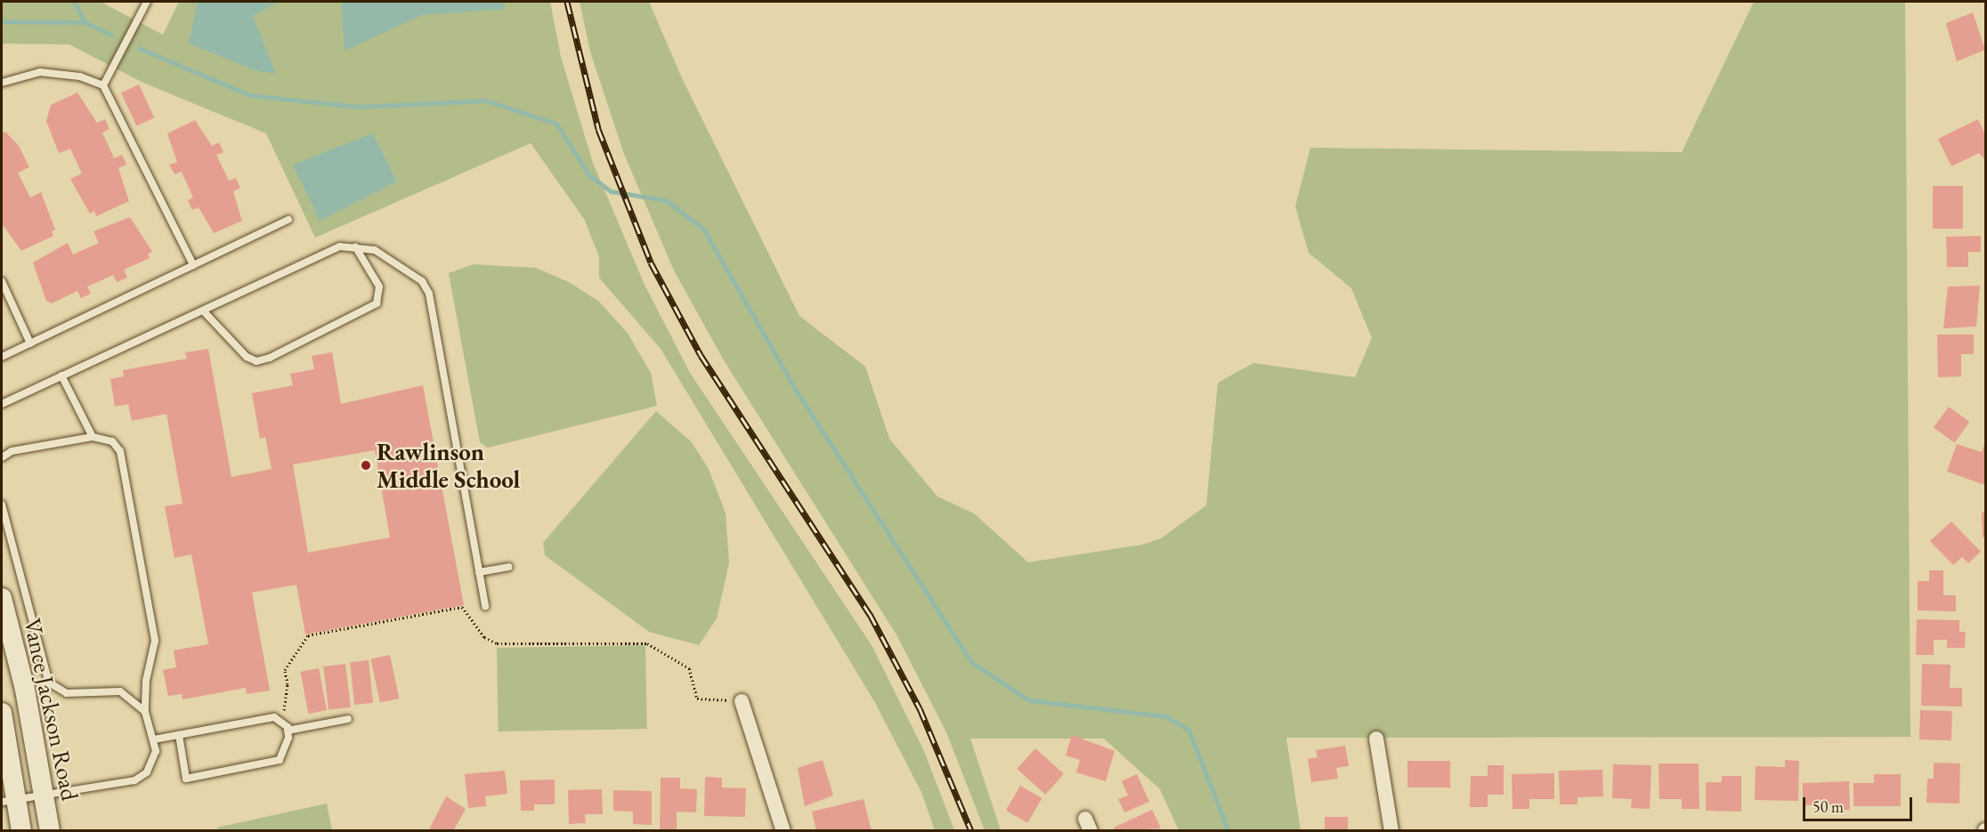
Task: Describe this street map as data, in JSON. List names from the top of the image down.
{
  "streets": {
    "main road": ["Vance Jackson Road"]
  },
  "places": ["Rawlinson Middle School"],
  "scale_bar": "50 m"
}
